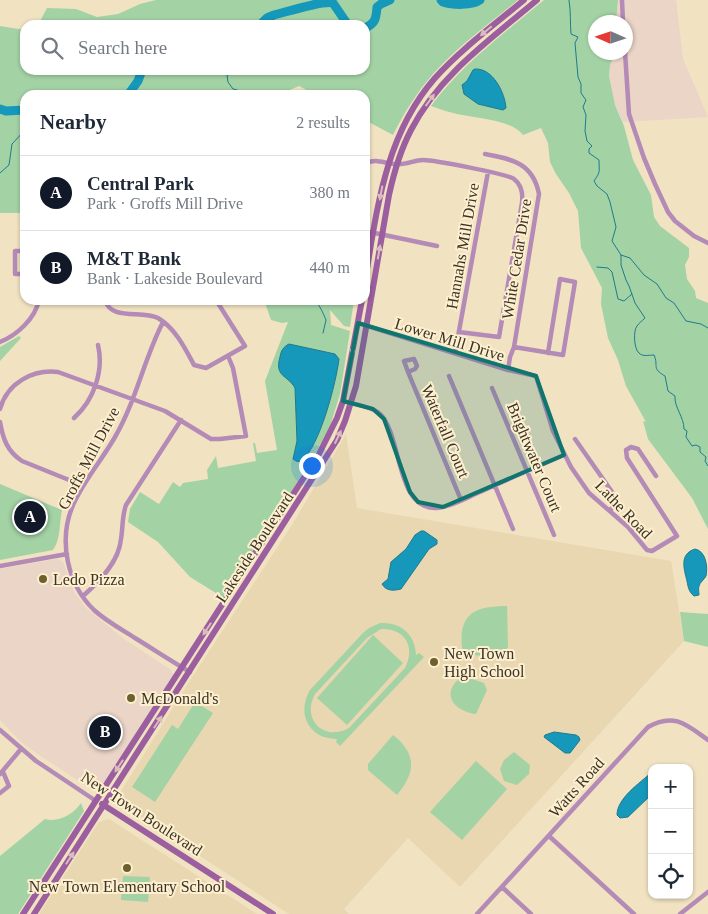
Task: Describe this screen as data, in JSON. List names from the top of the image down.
{
  "streets": {
    "main road": ["Lakeside Boulevard", "New Town Boulevard"],
    "street": [
      "Hannahs Mill Drive",
      "White Cedar Drive",
      "Lower Mill Drive",
      "Waterfall Court",
      "Brightwater Court",
      "Groffs Mill Drive",
      "Lathe Road",
      "Watts Road"
    ]
  },
  "crossings": [
    ["Hannahs Mill Drive", "Lower Mill Drive"],
    ["White Cedar Drive", "Lower Mill Drive"],
    ["Lower Mill Drive", "Lathe Road"],
    ["Lower Mill Drive", "Lakeside Boulevard"],
    ["Groffs Mill Drive", "Lakeside Boulevard"],
    ["Lakeside Boulevard", "New Town Boulevard"]
  ],
  "places": [
    "Ledo Pizza",
    "New Town High School",
    "McDonald's",
    "New Town Elementary School"
  ],
  "north": "left",
  "page": {
    "search": "Search here",
    "heading": ["Nearby", "2 results"],
    "list": [
      {
        "mark": "A",
        "name": "Central Park",
        "note": "Park · Groffs Mill Drive",
        "value": "380 m"
      },
      {
        "mark": "B",
        "name": "M&T Bank",
        "note": "Bank · Lakeside Boulevard",
        "value": "440 m"
      }
    ],
    "pins": ["A", "B"],
    "map_buttons": ["+", "−"]
  }
}
